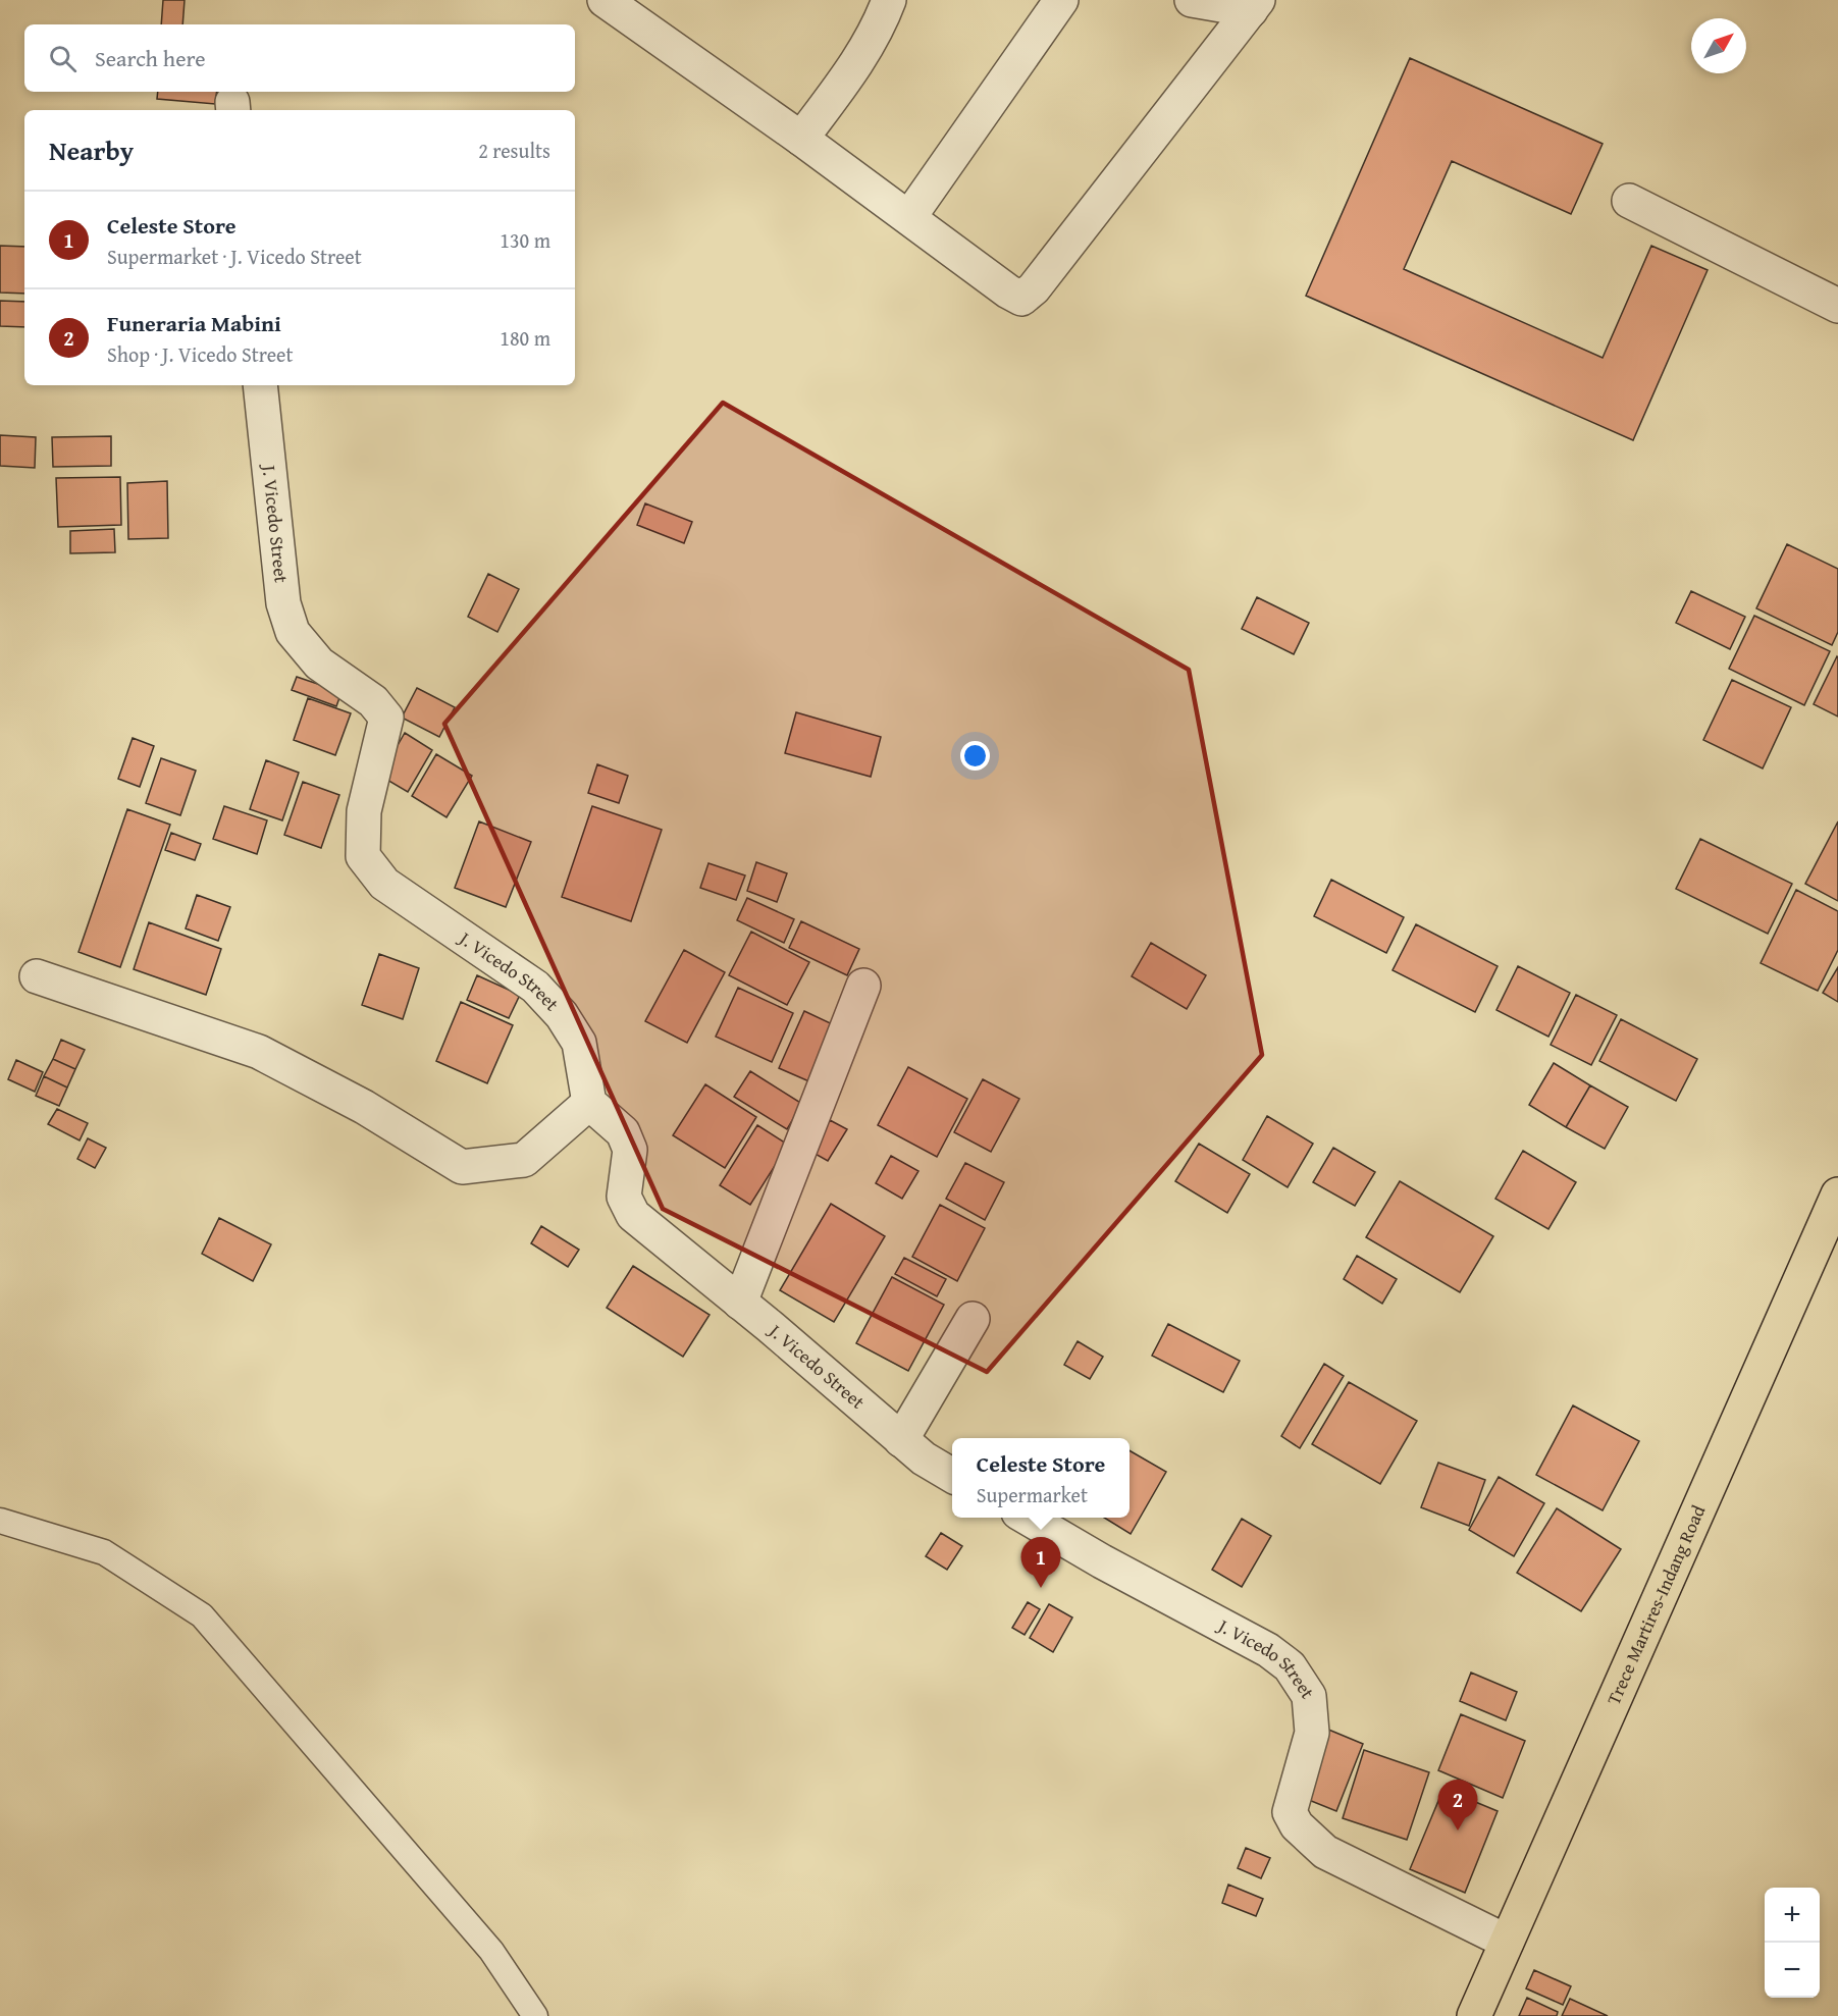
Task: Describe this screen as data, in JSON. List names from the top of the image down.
{
  "streets": {
    "main road": ["Trece Martires-Indang Road"],
    "street": ["J. Vicedo Street"]
  },
  "crossings": [
    ["J. Vicedo Street", "Trece Martires-Indang Road"]
  ],
  "north": "top right",
  "page": {
    "search": "Search here",
    "heading": ["Nearby", "2 results"],
    "list": [
      {
        "mark": "1",
        "name": "Celeste Store",
        "note": "Supermarket · J. Vicedo Street",
        "value": "130 m"
      },
      {
        "mark": "2",
        "name": "Funeraria Mabini",
        "note": "Shop · J. Vicedo Street",
        "value": "180 m"
      }
    ],
    "popup": ["Celeste Store", "Supermarket"],
    "pins": ["1", "2"],
    "map_buttons": ["+", "−"]
  }
}
